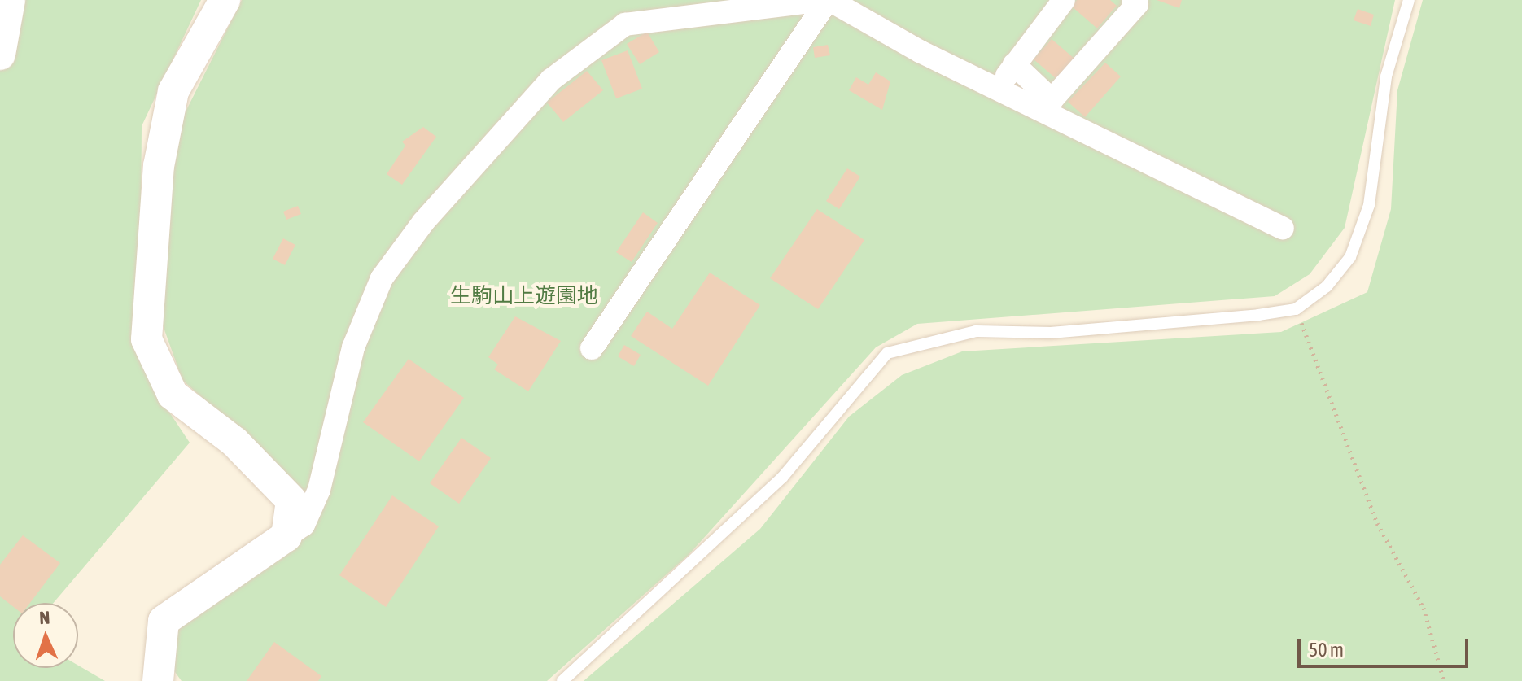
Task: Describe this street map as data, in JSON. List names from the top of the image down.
{
  "parks": ["生駒山上遊園地"],
  "scale_bar": "50 m",
  "north": "top"
}
